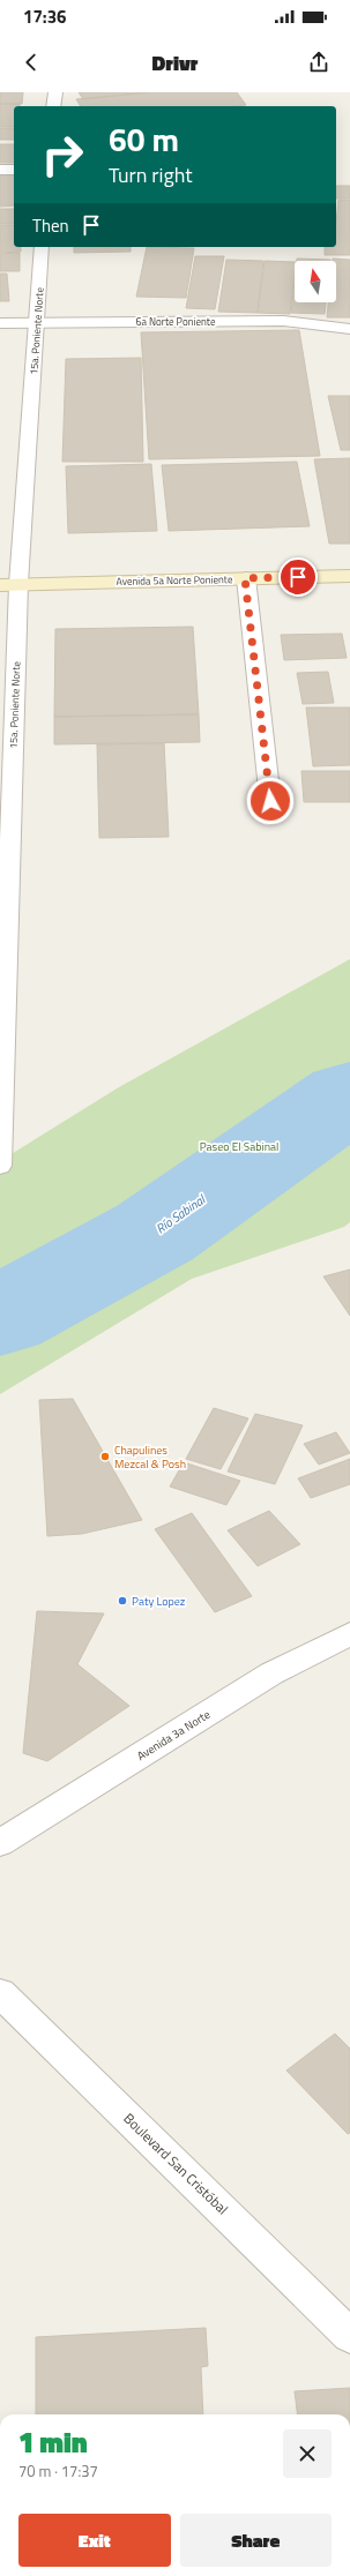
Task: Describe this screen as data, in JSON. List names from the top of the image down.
{
  "streets": {
    "main road": ["Avenida 5a Norte Poniente"],
    "street": [
      "6a Norte Poniente",
      "15a. Poniente Norte",
      "Avenida 3a Norte",
      "Boulevard San Cristóbal"
    ]
  },
  "crossings": [
    ["6a Norte Poniente", "15a. Poniente Norte"],
    ["15a. Poniente Norte", "Avenida 5a Norte Poniente"]
  ],
  "water": ["Río Sabinal"],
  "parks": ["Paseo El Sabinal"],
  "places": ["Chapulines Mezcal & Posh", "Paty Lopez"],
  "north": "top",
  "page": {
    "status": "17:36",
    "header": "Drivr",
    "turn": ["60 m", "Turn right"],
    "then": "Then",
    "heading": ["1 min", "70 m · 17:37"],
    "buttons": ["Exit", "Share"]
  }
}
